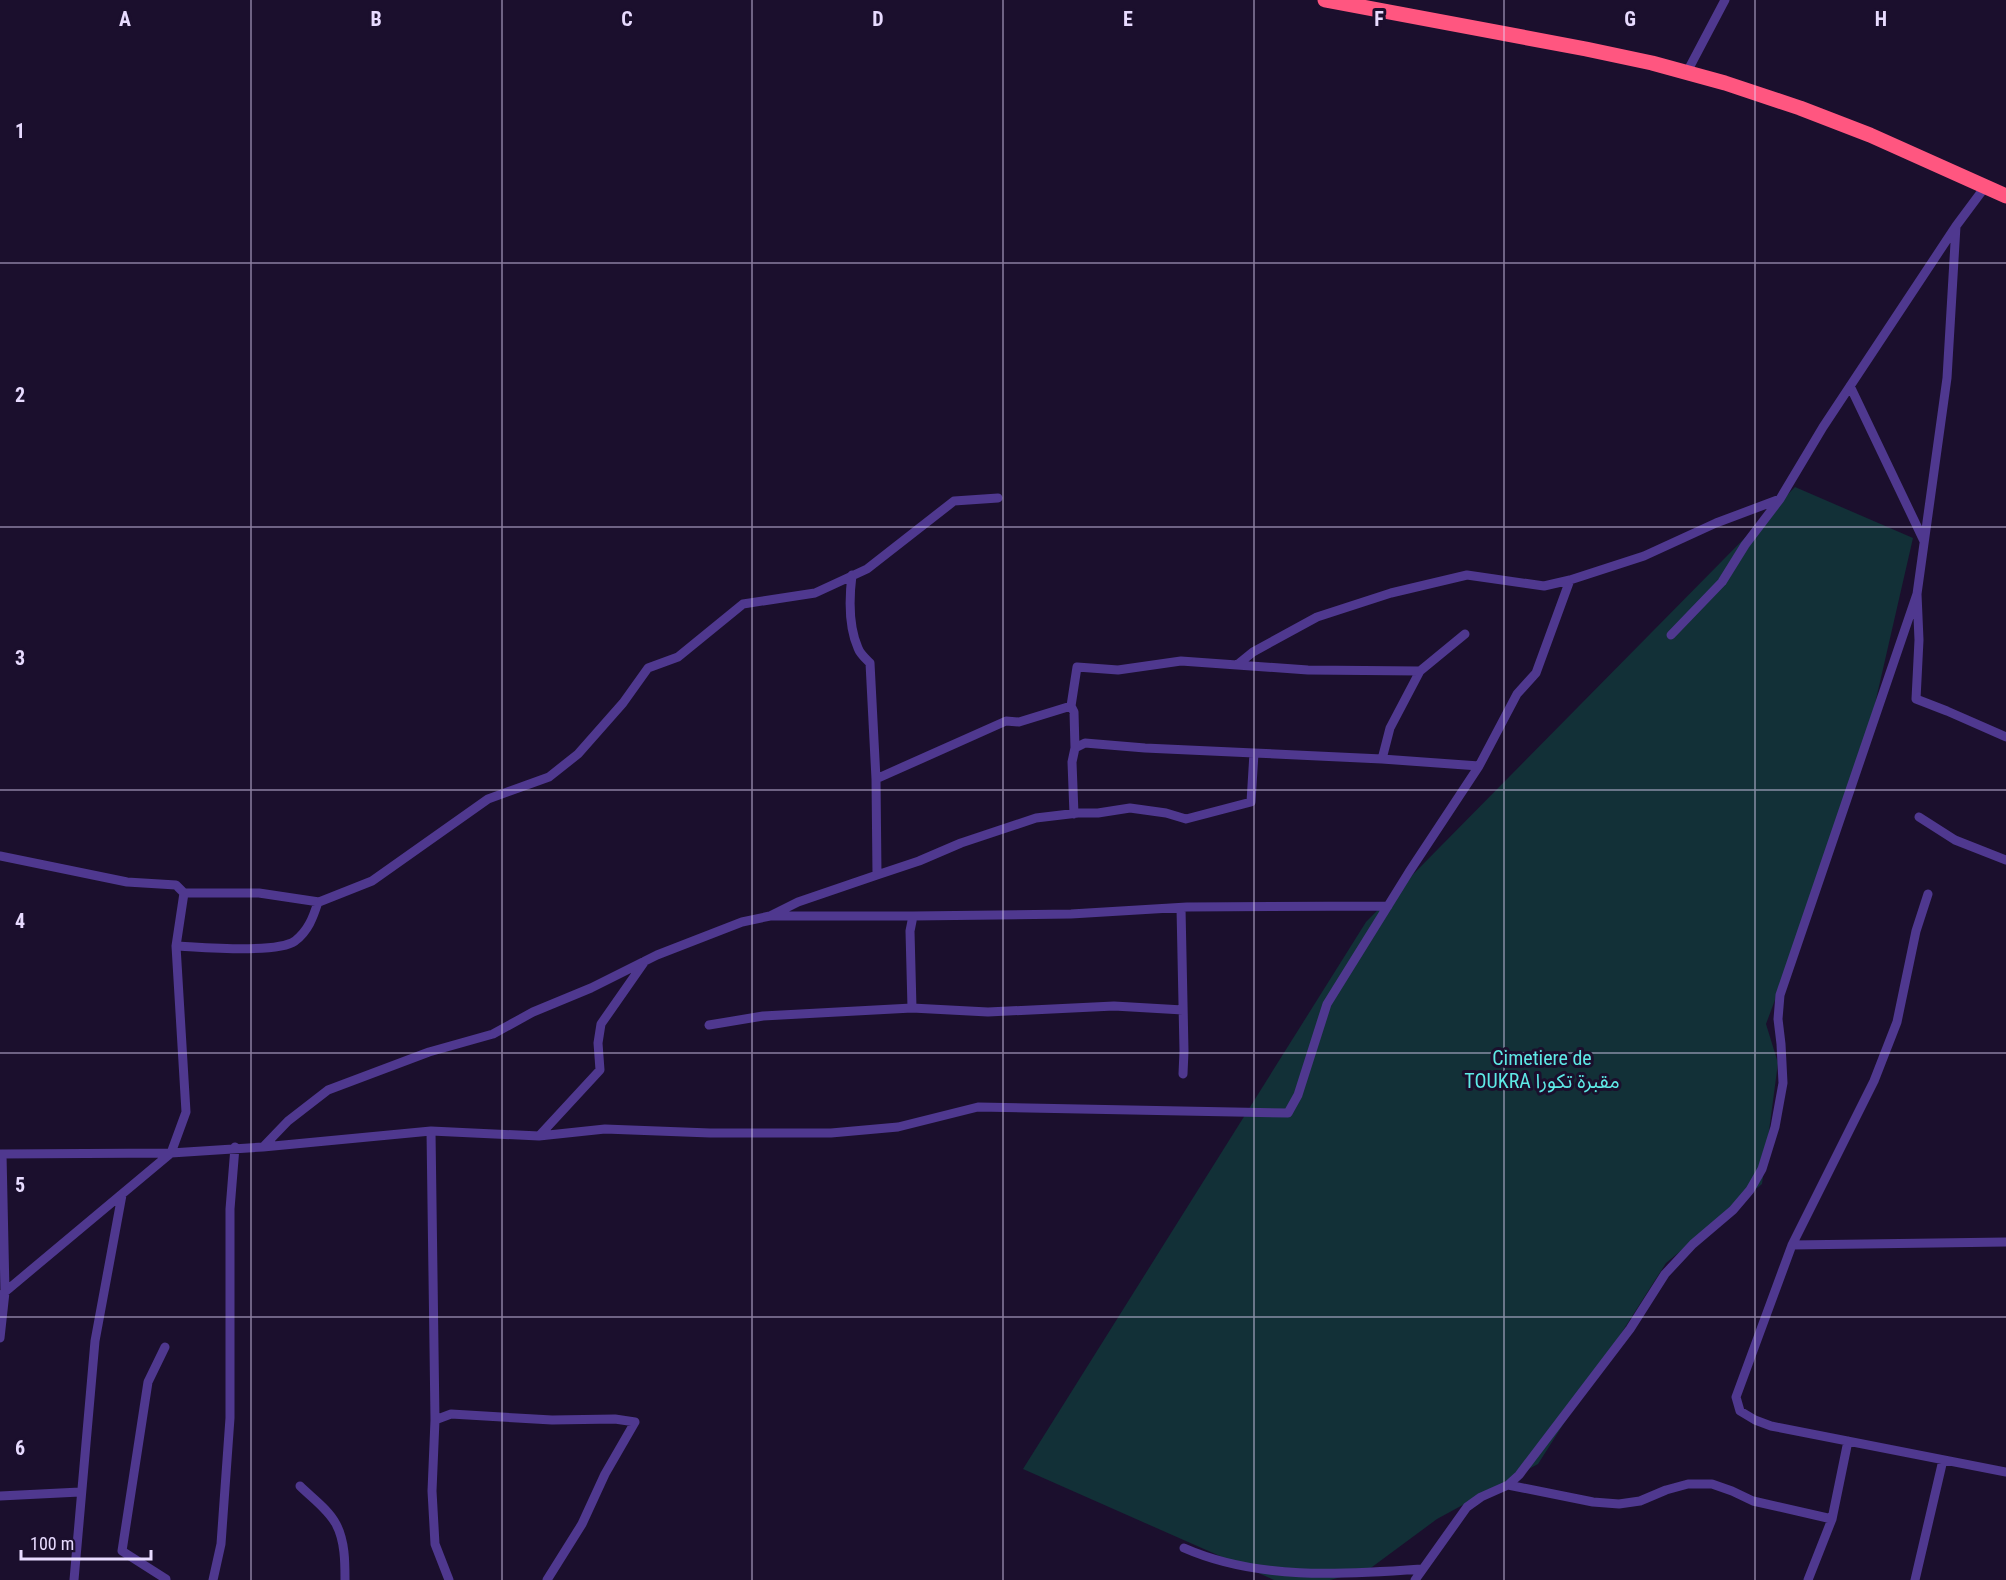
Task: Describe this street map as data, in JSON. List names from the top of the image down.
{
  "parks": ["Cimetiere de TOUKRA مقبرة تكورا"],
  "scale_bar": "100 m",
  "grid": {
    "columns": [
      "A",
      "B",
      "C",
      "D",
      "E",
      "F",
      "G",
      "H"
    ],
    "rows": [
      "1",
      "2",
      "3",
      "4",
      "5",
      "6"
    ]
  }
}
